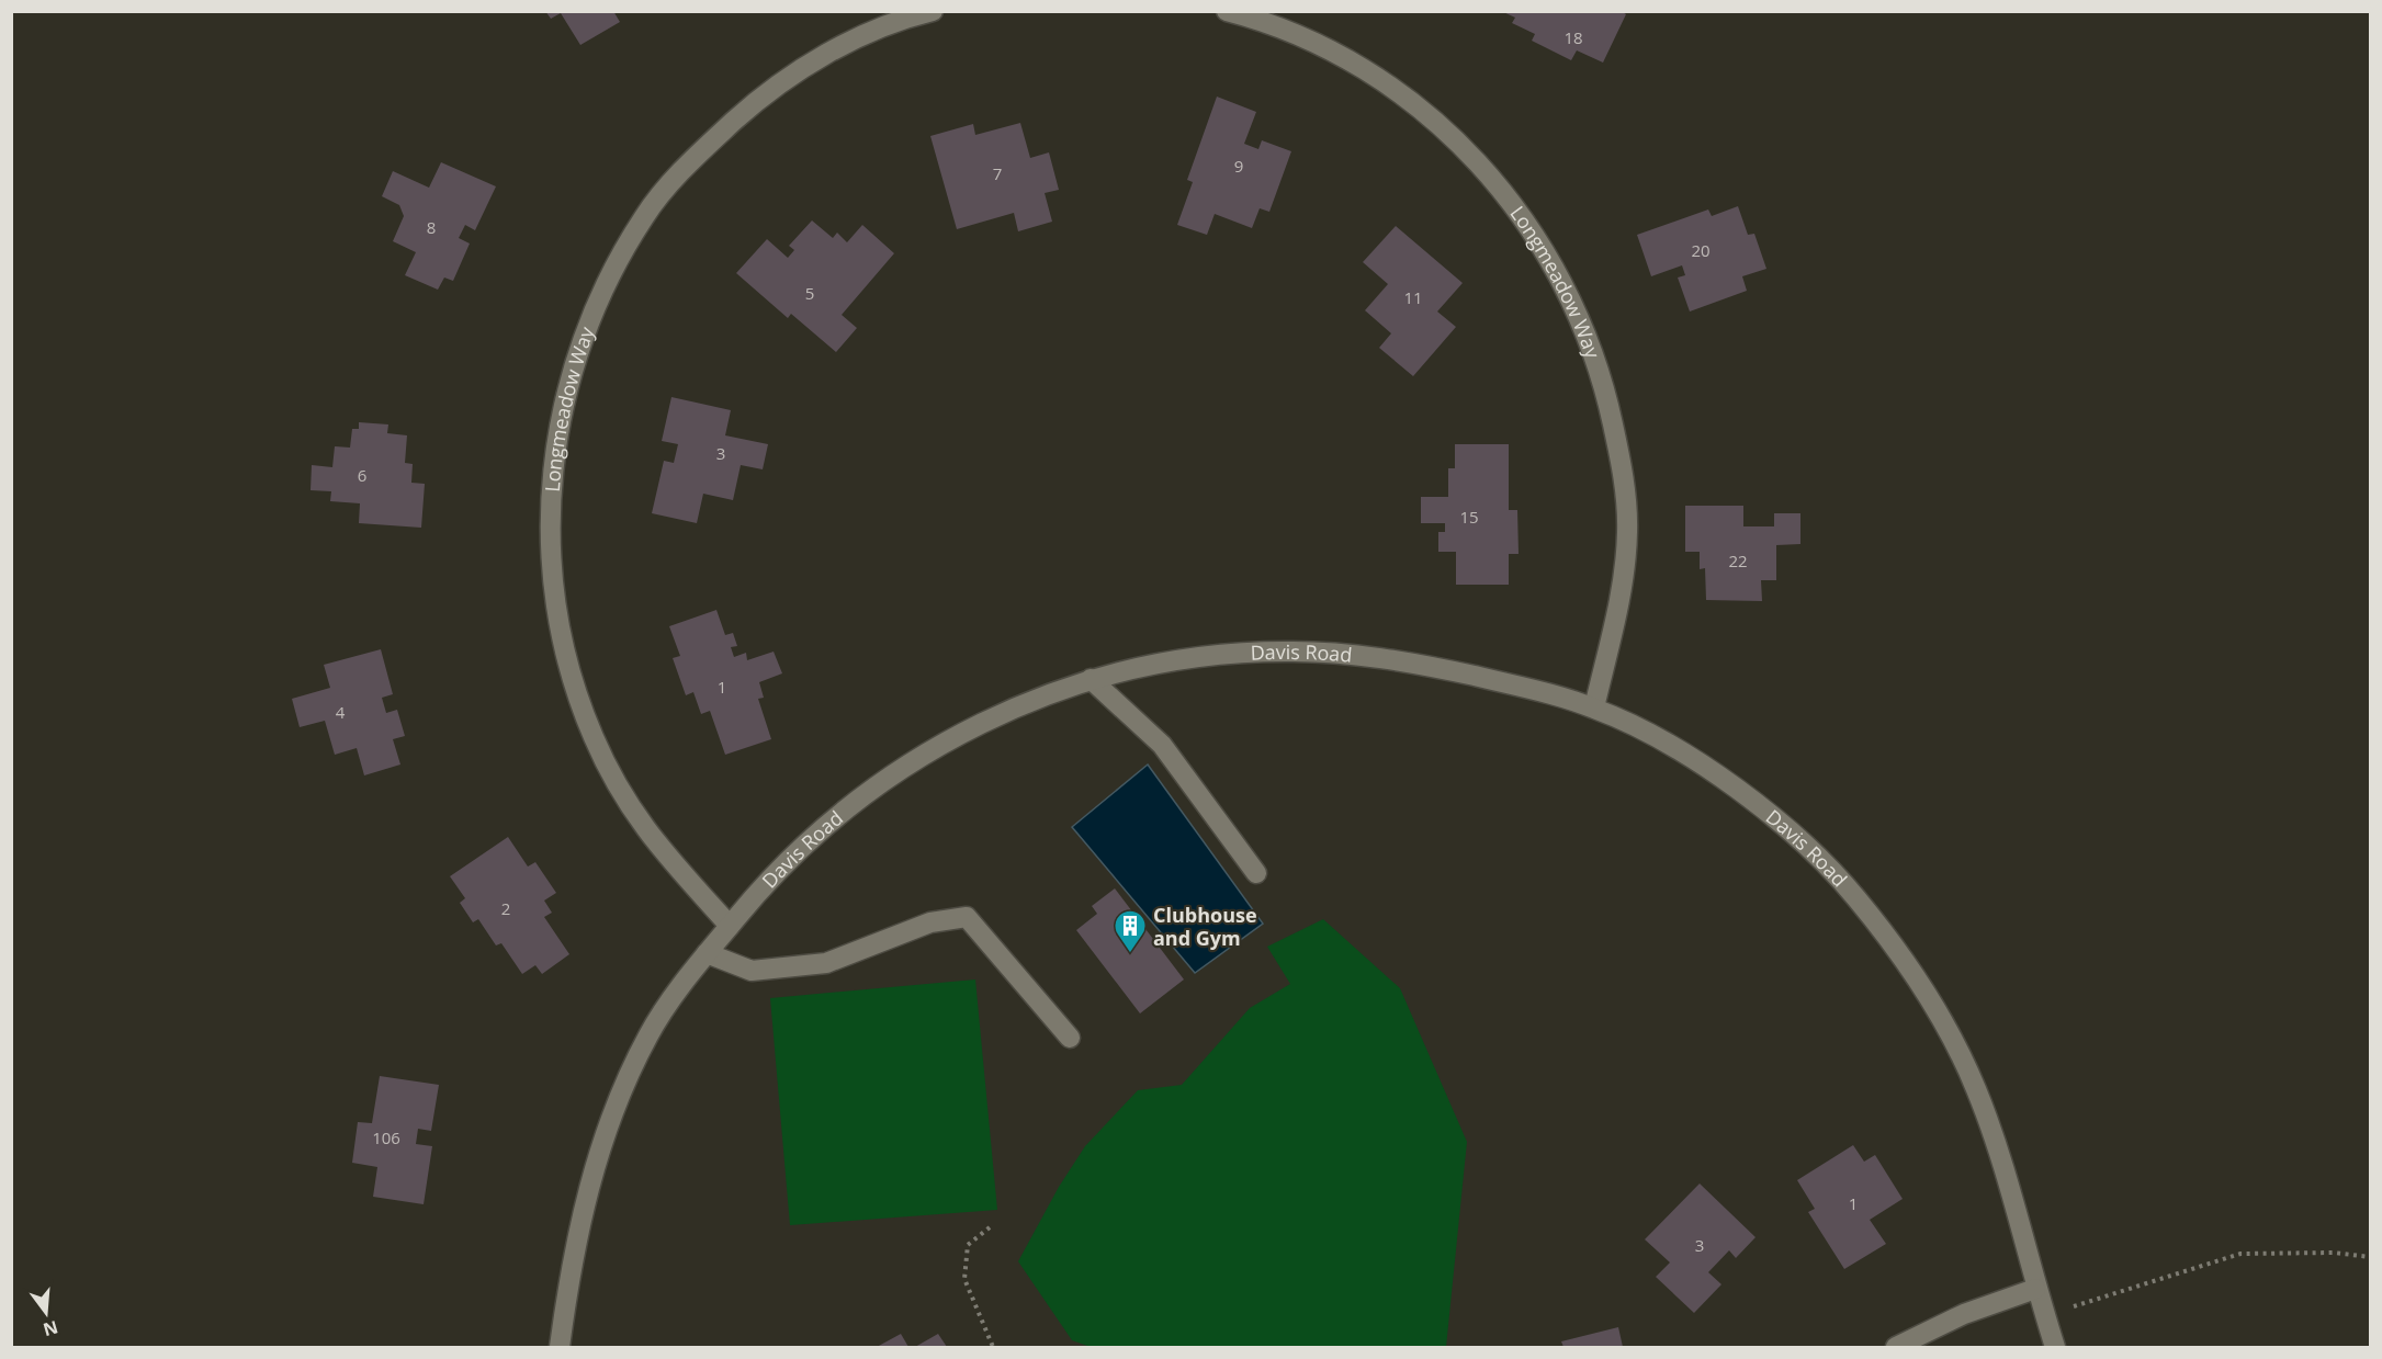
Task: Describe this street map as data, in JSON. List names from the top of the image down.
{
  "streets": {
    "street": ["Longmeadow Way", "Davis Road"]
  },
  "crossings": [
    ["Longmeadow Way", "Davis Road"]
  ],
  "places": {
    "building": ["Clubhouse and Gym"]
  },
  "house_numbers": [
    "18",
    "9",
    "7",
    "8",
    "20",
    "5",
    "11",
    "3",
    "6",
    "15",
    "22",
    "1",
    "4",
    "2",
    "106",
    "1",
    "3"
  ],
  "north": "bottom"
}
